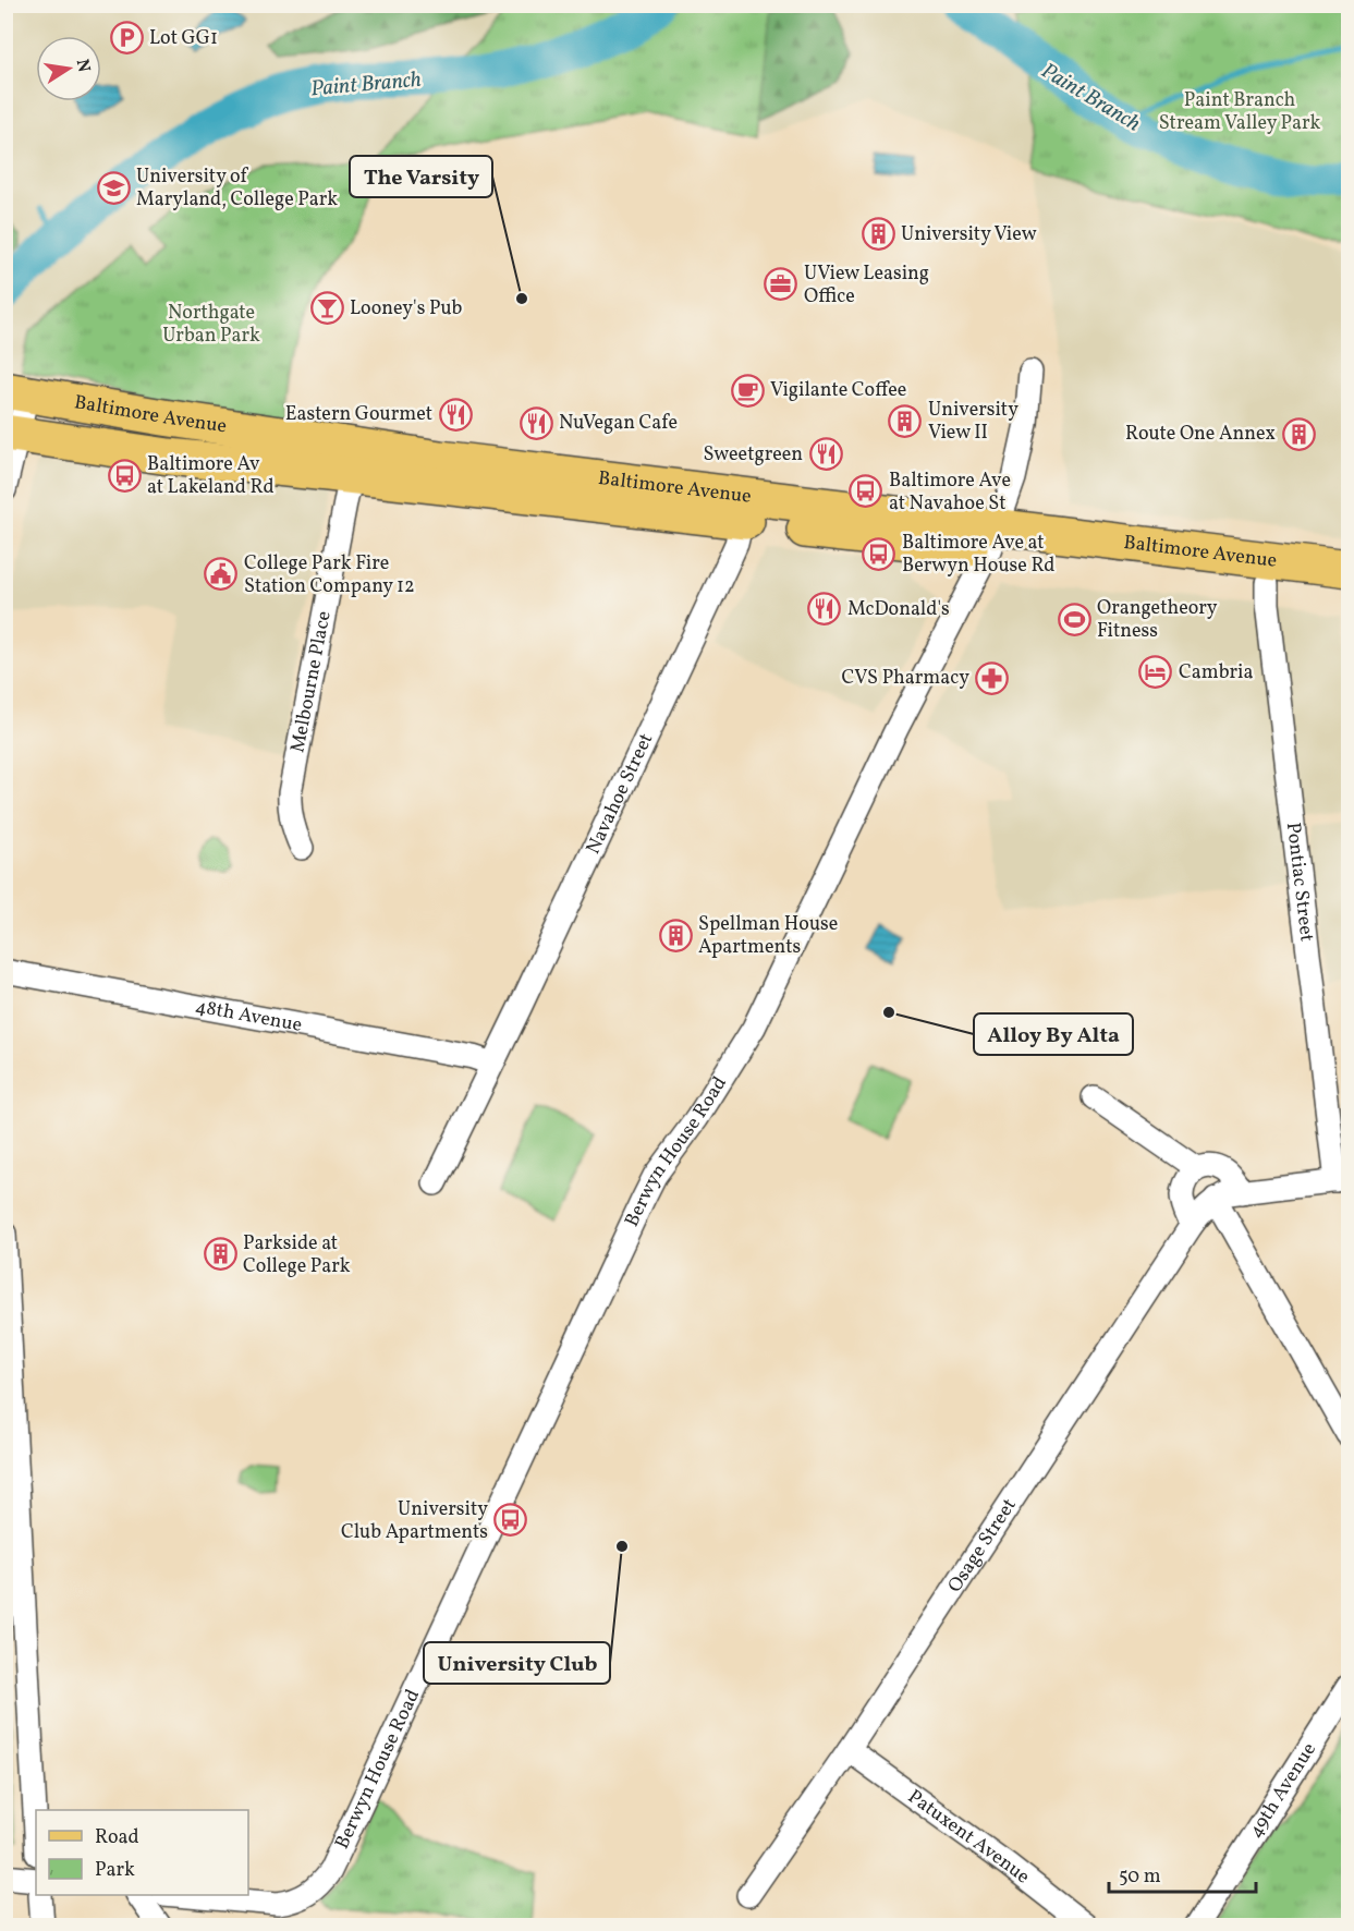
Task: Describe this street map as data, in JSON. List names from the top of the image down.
{
  "streets": {
    "main road": ["Baltimore Avenue"],
    "street": [
      "Melbourne Place",
      "Navahoe Street",
      "Pontiac Street",
      "48th Avenue",
      "Berwyn House Road",
      "Osage Street",
      "49th Avenue",
      "Patuxent Avenue"
    ]
  },
  "crossings": [
    ["Baltimore Avenue", "Melbourne Place"],
    ["Baltimore Avenue", "Navahoe Street"],
    ["Baltimore Avenue", "Pontiac Street"],
    ["Baltimore Avenue", "Berwyn House Road"],
    ["Navahoe Street", "48th Avenue"],
    ["Osage Street", "Patuxent Avenue"]
  ],
  "water": ["Paint Branch"],
  "parks": ["Paint Branch Stream Valley Park", "Northgate Urban Park"],
  "places": {
    "parking": ["Lot GG1"],
    "school or university": ["University of Maryland, College Park"],
    "building": [
      "University View",
      "University View II",
      "Route One Annex",
      "Spellman House Apartments",
      "Parkside at College Park"
    ],
    "office": ["UView Leasing Office"],
    "other": ["The Varsity", "Alloy By Alta", "University Club"],
    "bar": ["Looney's Pub"],
    "cafe": ["Vigilante Coffee"],
    "restaurant": [
      "Eastern Gourmet",
      "NuVegan Cafe",
      "Sweetgreen",
      "McDonald's"
    ],
    "bus stop": [
      "Baltimore Av at Lakeland Rd",
      "Baltimore Ave at Navahoe St",
      "Baltimore Ave at Berwyn House Rd",
      "University Club Apartments"
    ],
    "public building": ["College Park Fire Station Company 12"],
    "sports": ["Orangetheory Fitness"],
    "hotel": ["Cambria"],
    "pharmacy": ["CVS Pharmacy"]
  },
  "legend": ["Road", "Park"],
  "scale_bar": "50 m",
  "north": "right"
}
